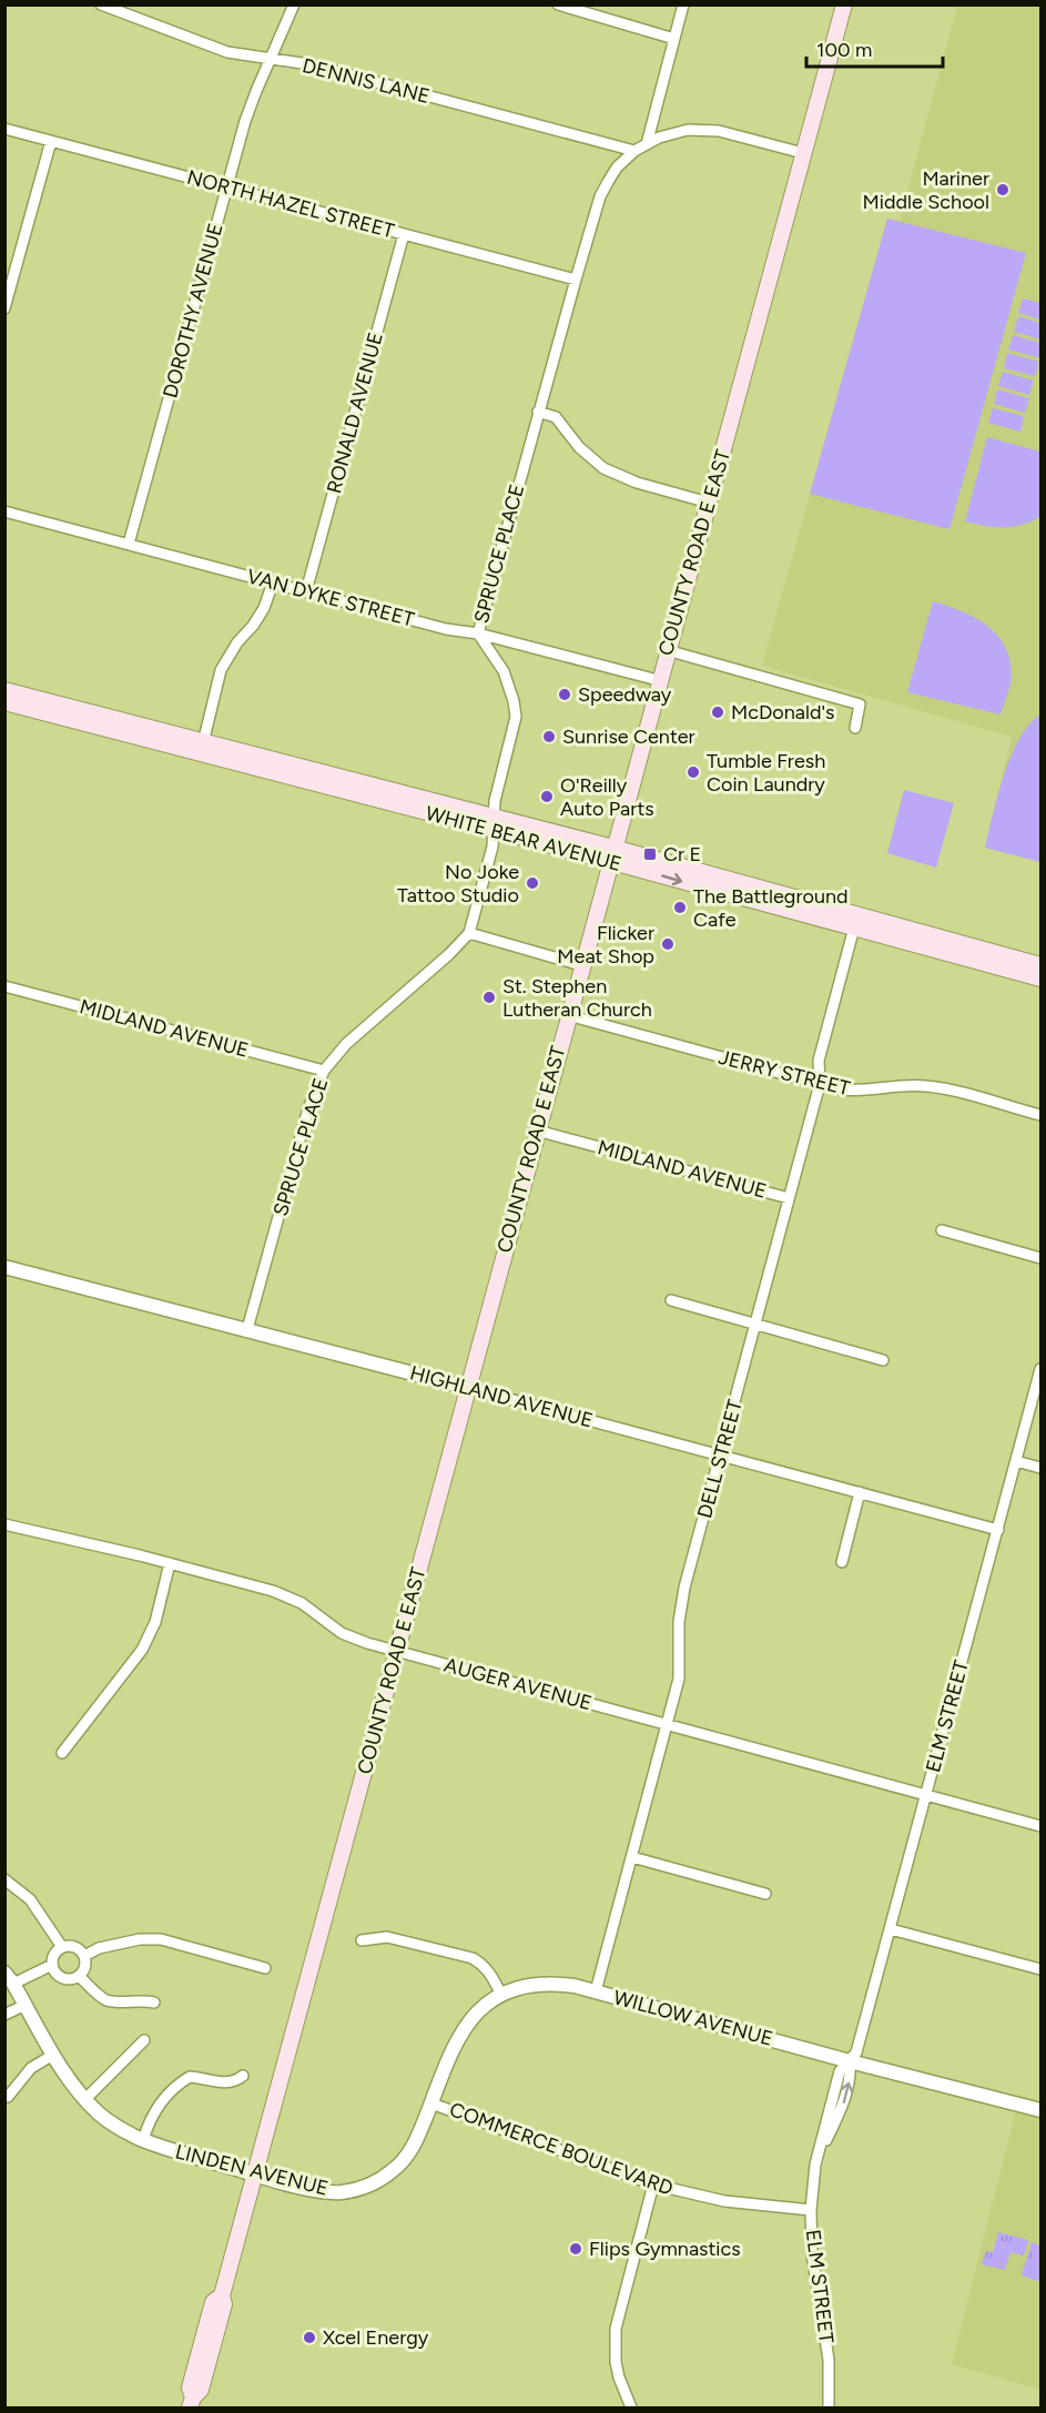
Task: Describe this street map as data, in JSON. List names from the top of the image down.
{
  "streets": {
    "main road": ["COUNTY ROAD E EAST", "WHITE BEAR AVENUE"],
    "street": [
      "DENNIS LANE",
      "NORTH HAZEL STREET",
      "DOROTHY AVENUE",
      "RONALD AVENUE",
      "SPRUCE PLACE",
      "VAN DYKE STREET",
      "MIDLAND AVENUE",
      "JERRY STREET",
      "HIGHLAND AVENUE",
      "DELL STREET",
      "AUGER AVENUE",
      "ELM STREET",
      "WILLOW AVENUE",
      "COMMERCE BOULEVARD",
      "LINDEN AVENUE"
    ]
  },
  "crossings": [
    ["DENNIS LANE", "DOROTHY AVENUE"],
    ["DENNIS LANE", "SPRUCE PLACE"],
    ["NORTH HAZEL STREET", "DOROTHY AVENUE"],
    ["NORTH HAZEL STREET", "RONALD AVENUE"],
    ["NORTH HAZEL STREET", "SPRUCE PLACE"],
    ["DOROTHY AVENUE", "VAN DYKE STREET"],
    ["RONALD AVENUE", "VAN DYKE STREET"],
    ["COUNTY ROAD E EAST", "VAN DYKE STREET"],
    ["COUNTY ROAD E EAST", "WHITE BEAR AVENUE"],
    ["COUNTY ROAD E EAST", "MIDLAND AVENUE"],
    ["COUNTY ROAD E EAST", "JERRY STREET"],
    ["COUNTY ROAD E EAST", "HIGHLAND AVENUE"],
    ["COUNTY ROAD E EAST", "AUGER AVENUE"],
    ["COUNTY ROAD E EAST", "LINDEN AVENUE"],
    ["SPRUCE PLACE", "VAN DYKE STREET"],
    ["SPRUCE PLACE", "WHITE BEAR AVENUE"],
    ["SPRUCE PLACE", "MIDLAND AVENUE"],
    ["SPRUCE PLACE", "HIGHLAND AVENUE"],
    ["WHITE BEAR AVENUE", "DELL STREET"],
    ["MIDLAND AVENUE", "DELL STREET"],
    ["JERRY STREET", "DELL STREET"],
    ["HIGHLAND AVENUE", "DELL STREET"],
    ["HIGHLAND AVENUE", "ELM STREET"],
    ["DELL STREET", "AUGER AVENUE"],
    ["DELL STREET", "WILLOW AVENUE"],
    ["AUGER AVENUE", "ELM STREET"],
    ["ELM STREET", "WILLOW AVENUE"],
    ["ELM STREET", "COMMERCE BOULEVARD"],
    ["WILLOW AVENUE", "LINDEN AVENUE"],
    ["COMMERCE BOULEVARD", "LINDEN AVENUE"]
  ],
  "places": {
    "other": [
      "Mariner Middle School",
      "Speedway",
      "McDonald's",
      "Sunrise Center",
      "Tumble Fresh Coin Laundry",
      "O'Reilly Auto Parts",
      "No Joke Tattoo Studio",
      "The Battleground Cafe",
      "Flicker Meat Shop",
      "St. Stephen Lutheran Church",
      "Flips Gymnastics",
      "Xcel Energy"
    ],
    "transit": ["Cr E"]
  },
  "scale_bar": "100 m"
}
